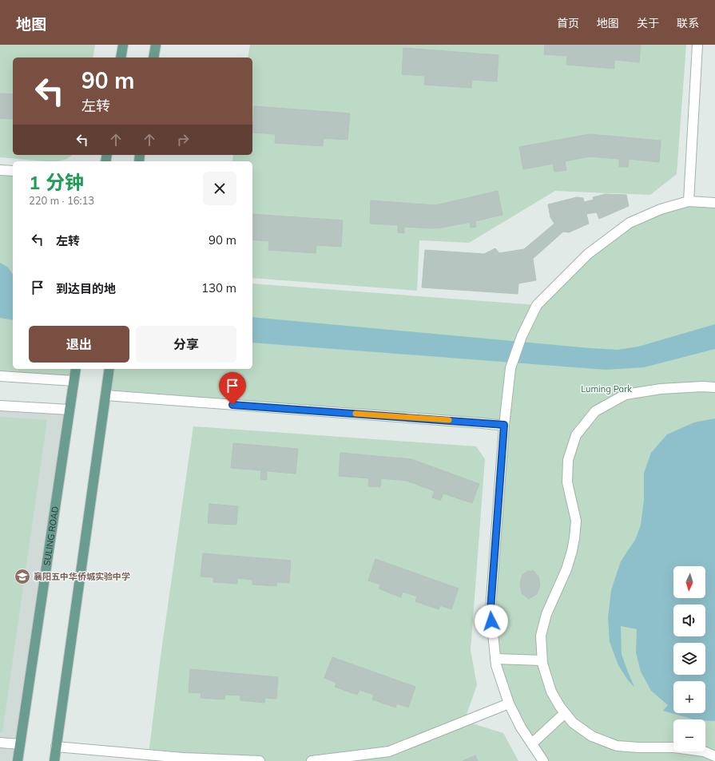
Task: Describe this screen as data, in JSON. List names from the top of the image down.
{
  "streets": {
    "main road": ["SULING ROAD"]
  },
  "parks": ["Luming Park"],
  "places": {
    "school or university": ["襄阳五中华侨城实验中学"]
  },
  "north": "bottom",
  "page": {
    "header": "地图",
    "nav": [
      "首页",
      "地图",
      "关于",
      "联系"
    ],
    "turn": ["90 m", "左转"],
    "heading": ["1 分钟", "220 m · 16:13"],
    "list": [
      {
        "name": "左转",
        "value": "90 m"
      },
      {
        "name": "到达目的地",
        "value": "130 m"
      }
    ],
    "buttons": ["退出", "分享"],
    "map_buttons": ["+", "−"]
  }
}
